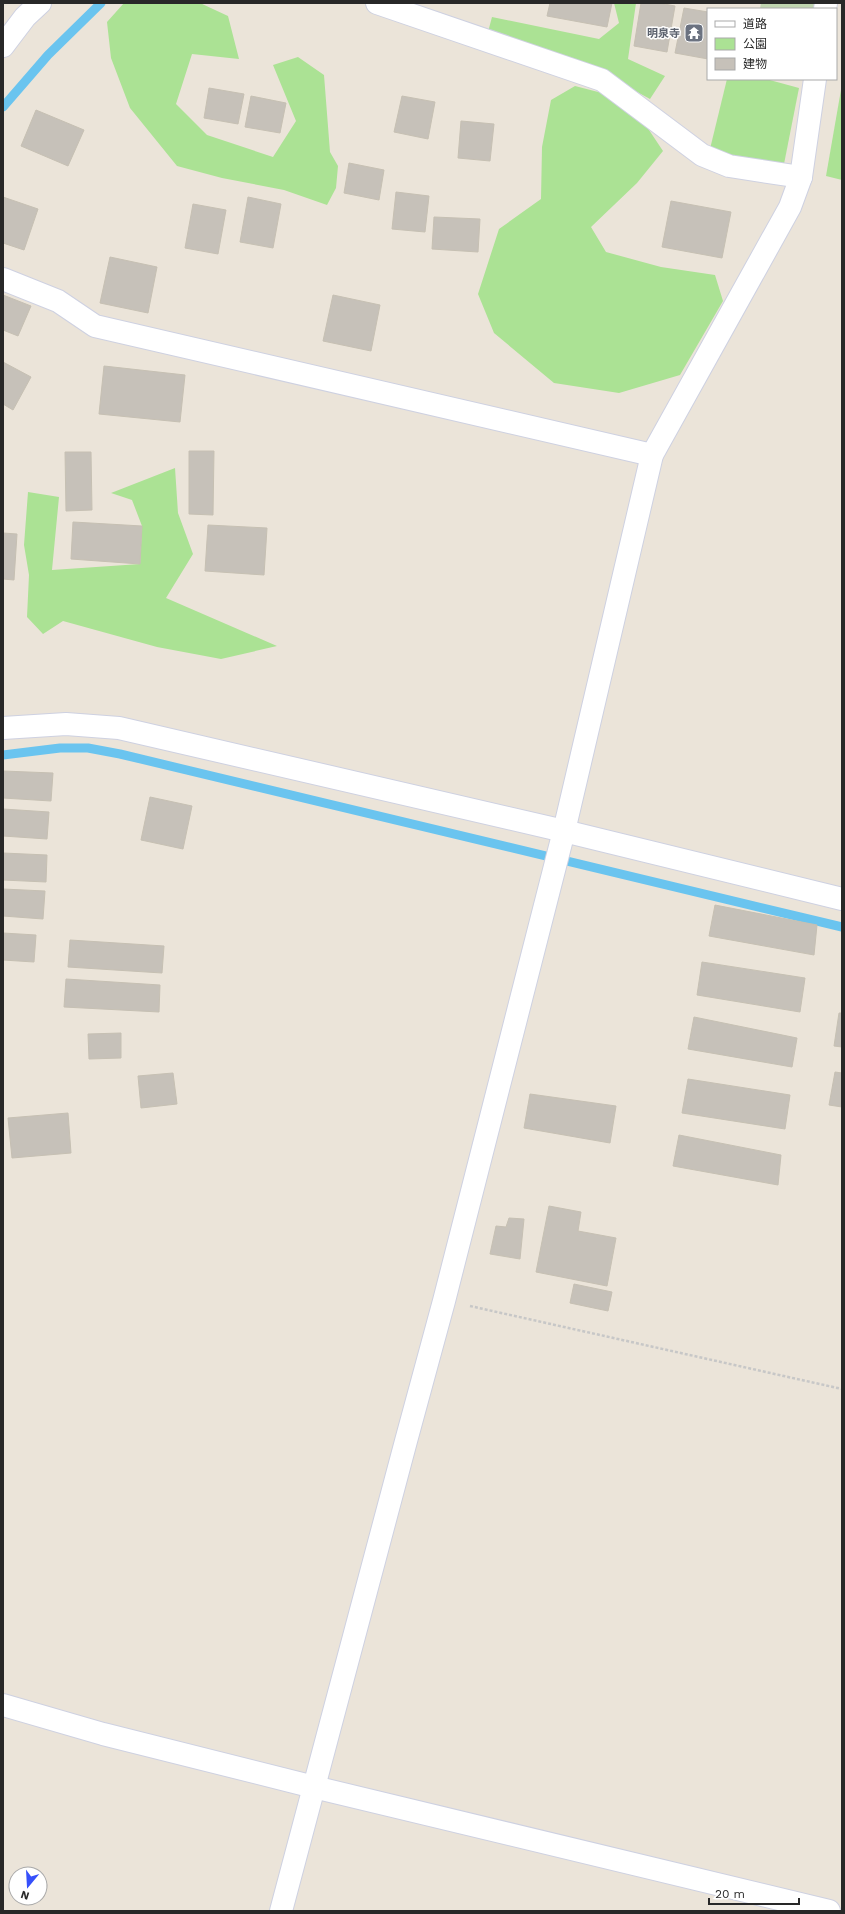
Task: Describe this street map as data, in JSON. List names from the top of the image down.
{
  "places": {
    "temple": ["明泉寺"]
  },
  "legend": ["道路", "公園", "建物"],
  "scale_bar": "20 m",
  "north": "bottom"
}
